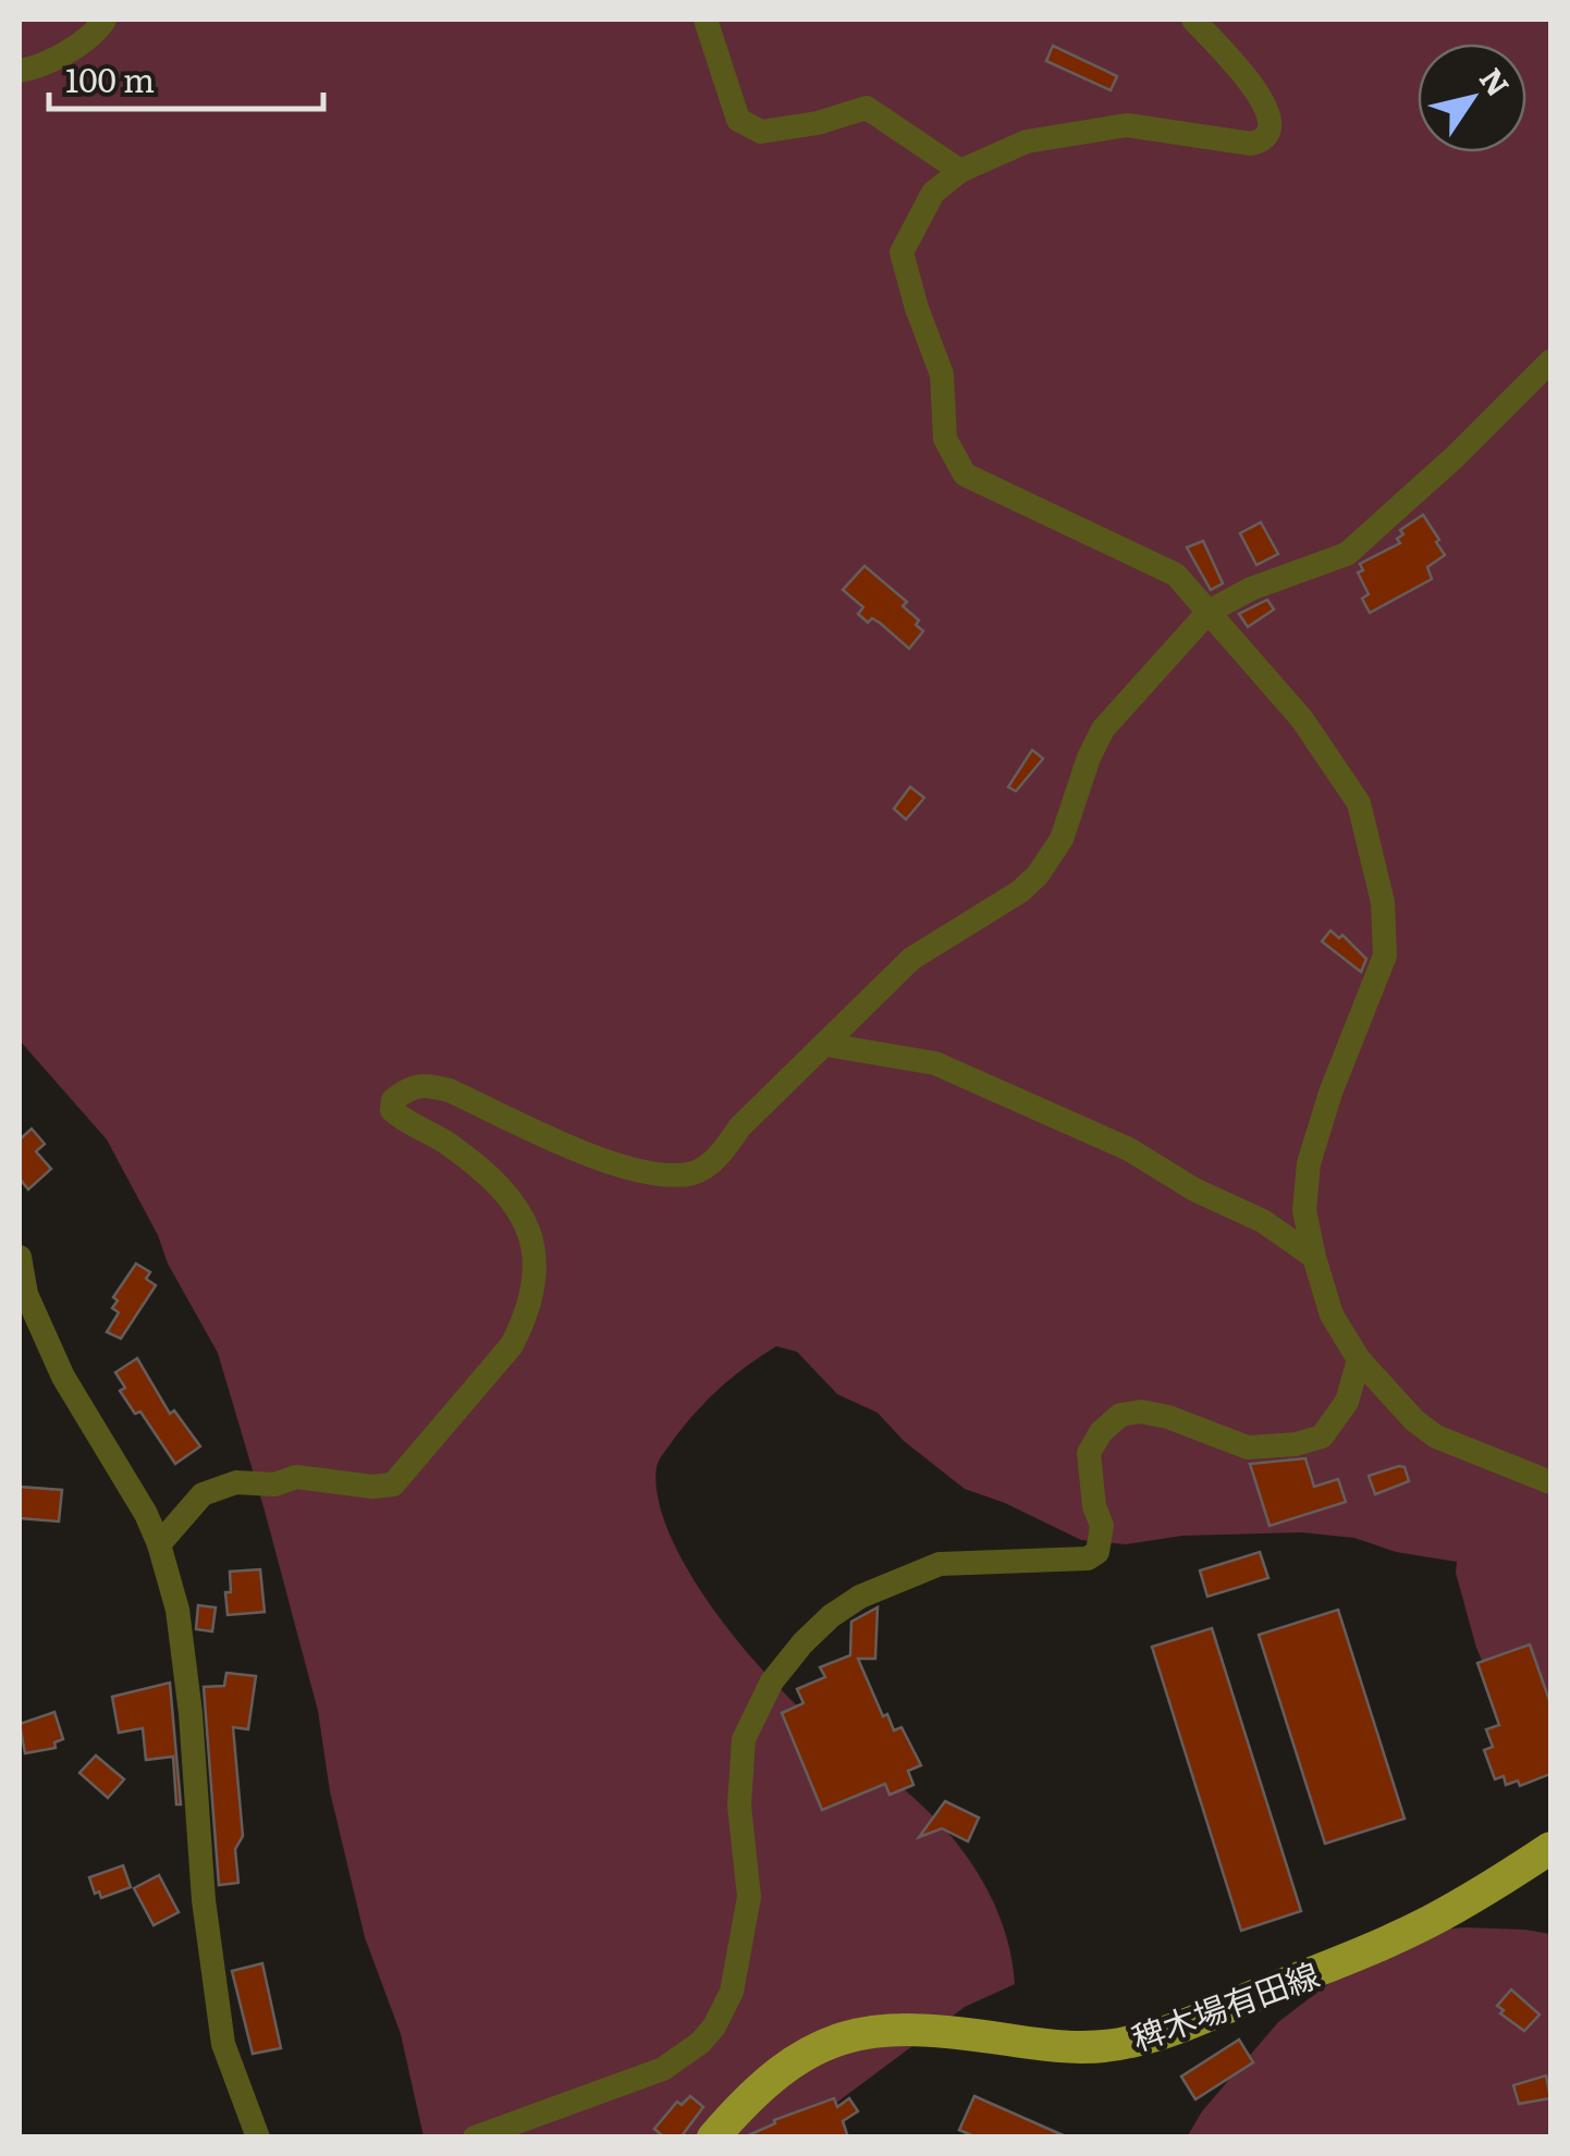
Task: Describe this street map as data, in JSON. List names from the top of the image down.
{
  "streets": {
    "main road": ["稗木場有田線"]
  },
  "scale_bar": "100 m",
  "north": "top right"
}
